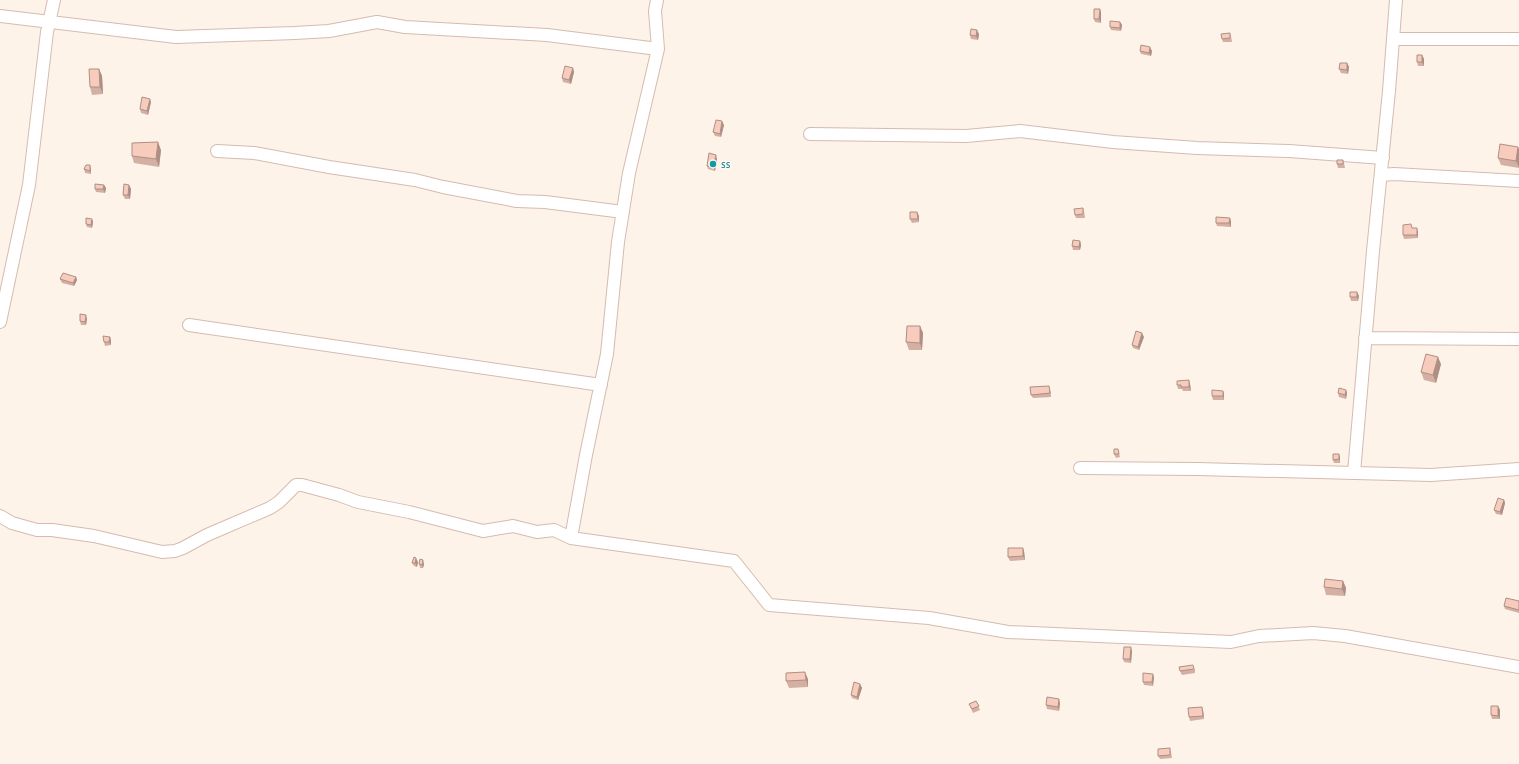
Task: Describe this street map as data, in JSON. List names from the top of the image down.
{
  "places": ["ss"]
}
